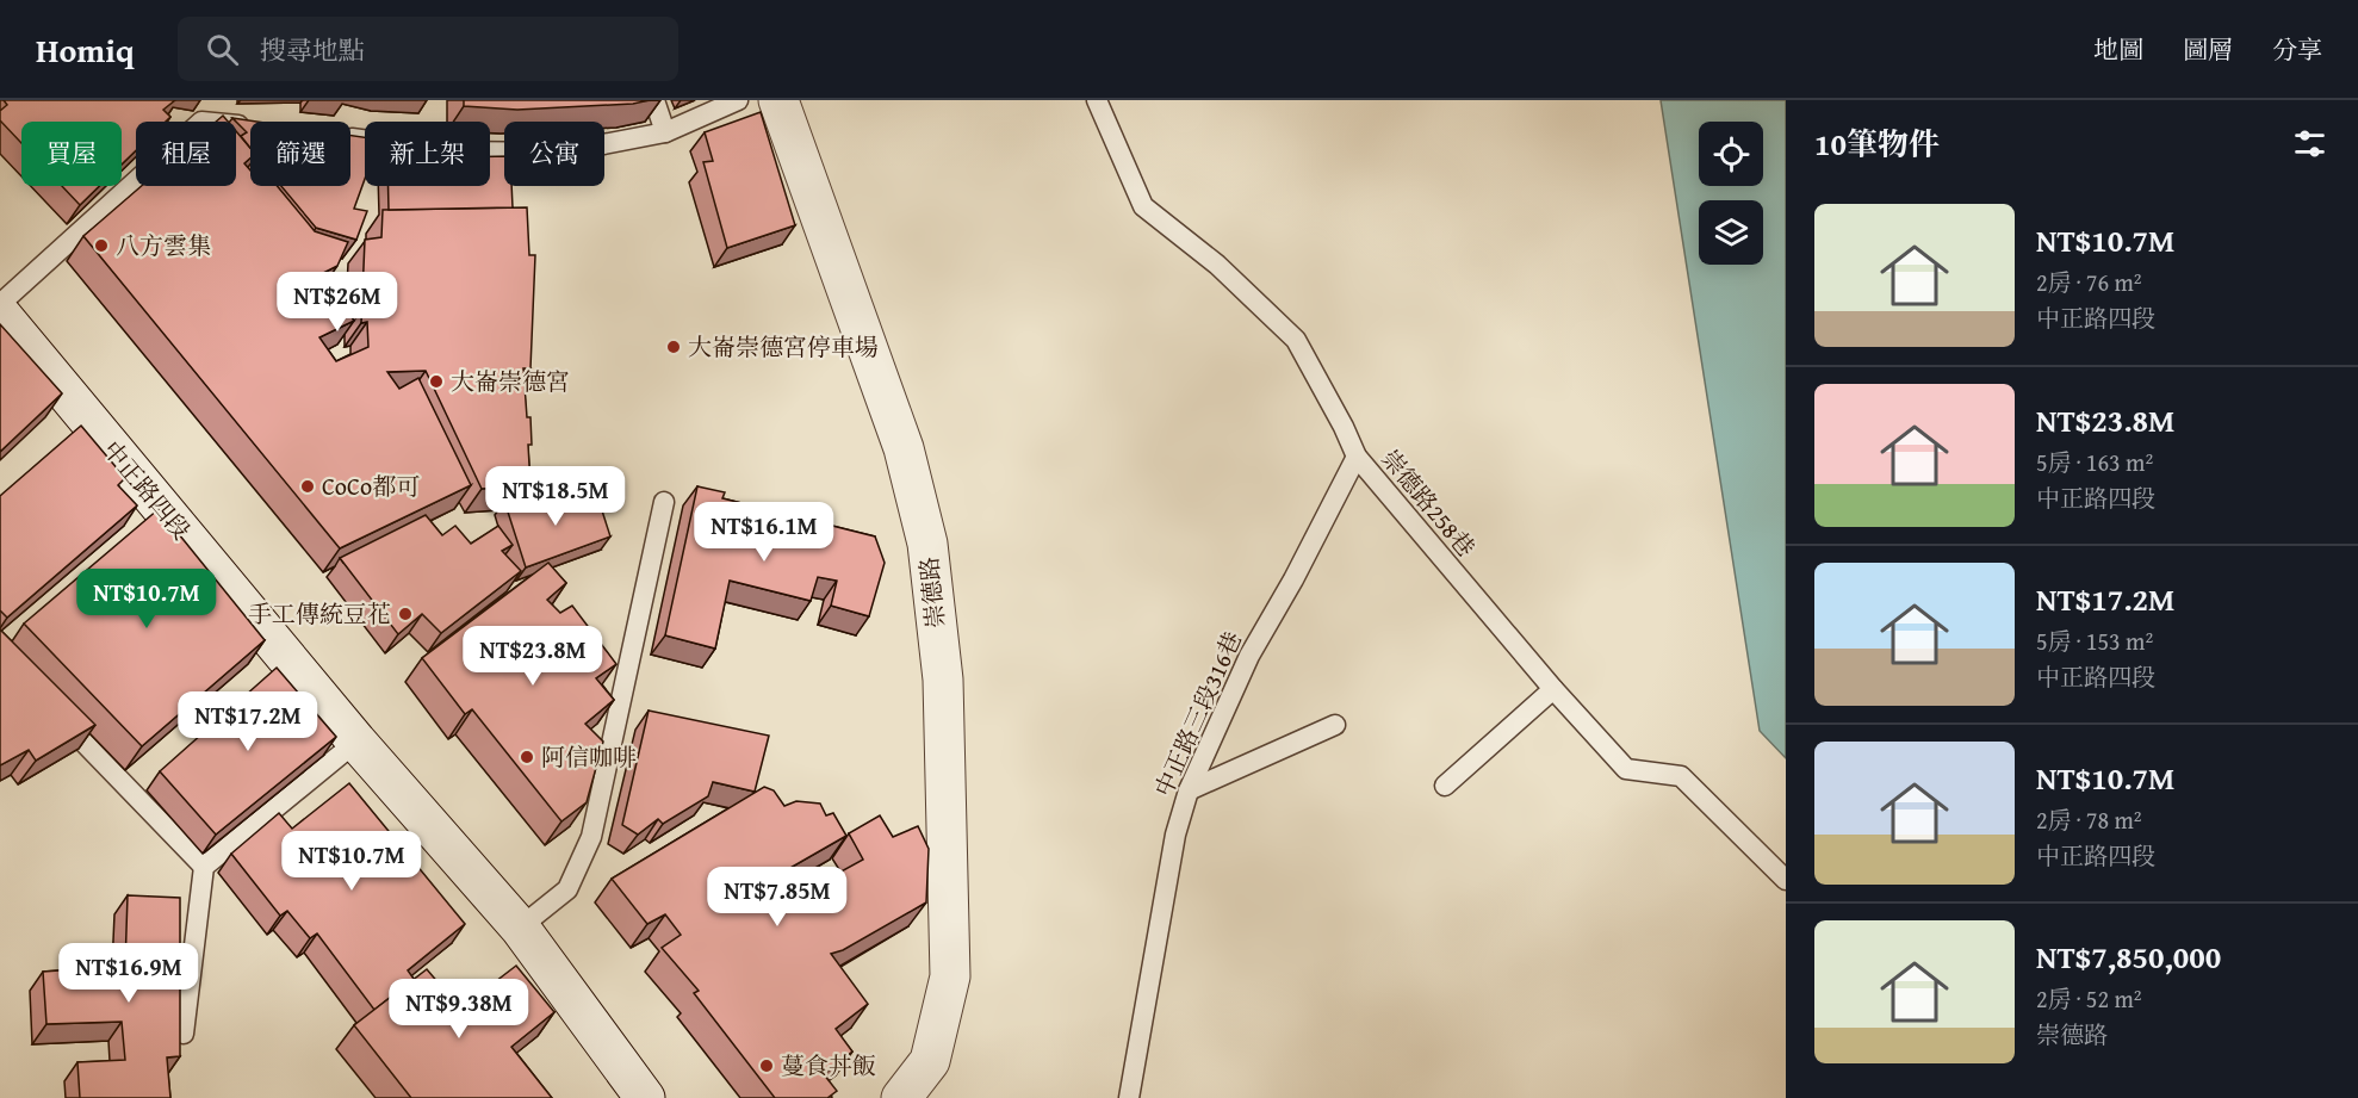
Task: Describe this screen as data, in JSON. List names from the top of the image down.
{
  "streets": {
    "street": ["中正路四段", "崇德路"],
    "lane": ["崇德路258巷", "中正路三段316巷"]
  },
  "crossings": [
    ["崇德路258巷", "中正路三段316巷"]
  ],
  "places": [
    "八方雲集",
    "大崙崇德宮停車場",
    "大崙崇德宮",
    "CoCo都可",
    "手工傳統豆花",
    "阿信咖啡",
    "蔓食丼飯"
  ],
  "page": {
    "header": "Homiq",
    "search": "搜尋地點",
    "nav": ["地圖", "圖層", "分享"],
    "heading": "10筆物件",
    "chip": [
      "買屋",
      "租屋",
      "篩選",
      "新上架",
      "公寓"
    ],
    "list": [
      {
        "name": "NT$10.7M",
        "note": "2房 · 76 m² · 中正路四段"
      },
      {
        "name": "NT$23.8M",
        "note": "5房 · 163 m² · 中正路四段"
      },
      {
        "name": "NT$17.2M",
        "note": "5房 · 153 m² · 中正路四段"
      },
      {
        "name": "NT$10.7M",
        "note": "2房 · 78 m² · 中正路四段"
      },
      {
        "name": "NT$7,850,000",
        "note": "2房 · 52 m² · 崇德路"
      }
    ],
    "price": [
      "NT$26M",
      "NT$18.5M",
      "NT$16.1M",
      "NT$10.7M",
      "NT$23.8M",
      "NT$17.2M",
      "NT$10.7M",
      "NT$7.85M",
      "NT$16.9M",
      "NT$9.38M"
    ]
  }
}
